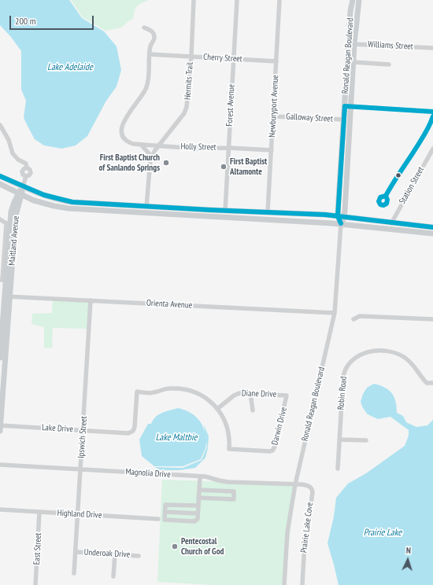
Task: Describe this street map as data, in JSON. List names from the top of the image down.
{
  "streets": {
    "main road": ["Ronald Reagan Boulevard", "Maitland Avenue"],
    "street": [
      "Williams Street",
      "Cherry Street",
      "Hermits Trail",
      "Forest Avenue",
      "Newburyport Avenue",
      "Galloway Street",
      "Holly Street",
      "Station Street",
      "Orienta Avenue",
      "Robin Road",
      "Diane Drive",
      "Darwin Drive",
      "Lake Drive",
      "Ipswich Street",
      "Magnolia Drive",
      "Highland Drive",
      "Prairie Lake Cove",
      "East Street",
      "Underoak Drive"
    ]
  },
  "crossings": [
    ["Williams Street", "Ronald Reagan Boulevard"],
    ["Ronald Reagan Boulevard", "Galloway Street"],
    ["Ronald Reagan Boulevard", "Orienta Avenue"],
    ["Ronald Reagan Boulevard", "Magnolia Drive"],
    ["Ronald Reagan Boulevard", "Prairie Lake Cove"],
    ["Cherry Street", "Hermits Trail"],
    ["Cherry Street", "Forest Avenue"],
    ["Cherry Street", "Newburyport Avenue"],
    ["Cherry Street", "Holly Street"],
    ["Hermits Trail", "Holly Street"],
    ["Forest Avenue", "Holly Street"],
    ["Newburyport Avenue", "Galloway Street"],
    ["Newburyport Avenue", "Holly Street"],
    ["Maitland Avenue", "Orienta Avenue"],
    ["Maitland Avenue", "Lake Drive"],
    ["Orienta Avenue", "Ipswich Street"],
    ["Diane Drive", "Darwin Drive"],
    ["Diane Drive", "Lake Drive"],
    ["Darwin Drive", "Lake Drive"],
    ["Lake Drive", "Ipswich Street"],
    ["Ipswich Street", "Magnolia Drive"],
    ["Ipswich Street", "Highland Drive"],
    ["Ipswich Street", "Underoak Drive"],
    ["Magnolia Drive", "Prairie Lake Cove"],
    ["Highland Drive", "East Street"]
  ],
  "water": ["Lake Adelaide", "Lake Maltbie", "Prairie Lake"],
  "places": ["First Baptist Church of Sanlando Springs", "First Baptist Altamonte", "Pentecostal Church of God"],
  "scale_bar": "200 m",
  "north": "top"
}
